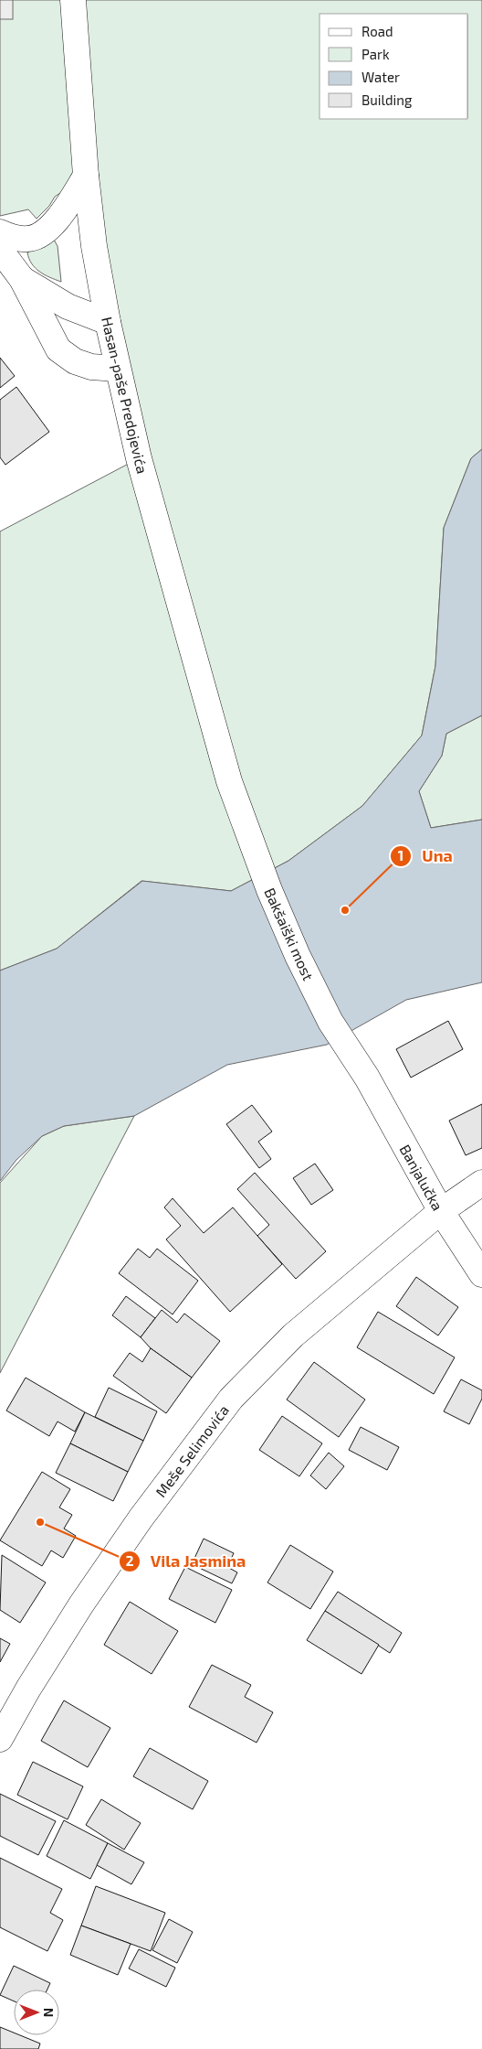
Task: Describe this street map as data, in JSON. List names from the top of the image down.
{
  "streets": {
    "main road": [
      "Hasan-paše Predojevića",
      "Bakšaiški most",
      "Banjalučka",
      "Meše Selimovića"
    ]
  },
  "crossings": [
    ["Hasan-paše Predojevića", "Bakšaiški most"],
    ["Bakšaiški most", "Banjalučka"],
    ["Banjalučka", "Meše Selimovića"]
  ],
  "places": ["Una", "Vila Jasmina"],
  "legend": [
    "Road",
    "Park",
    "Water",
    "Building"
  ],
  "north": "right"
}
